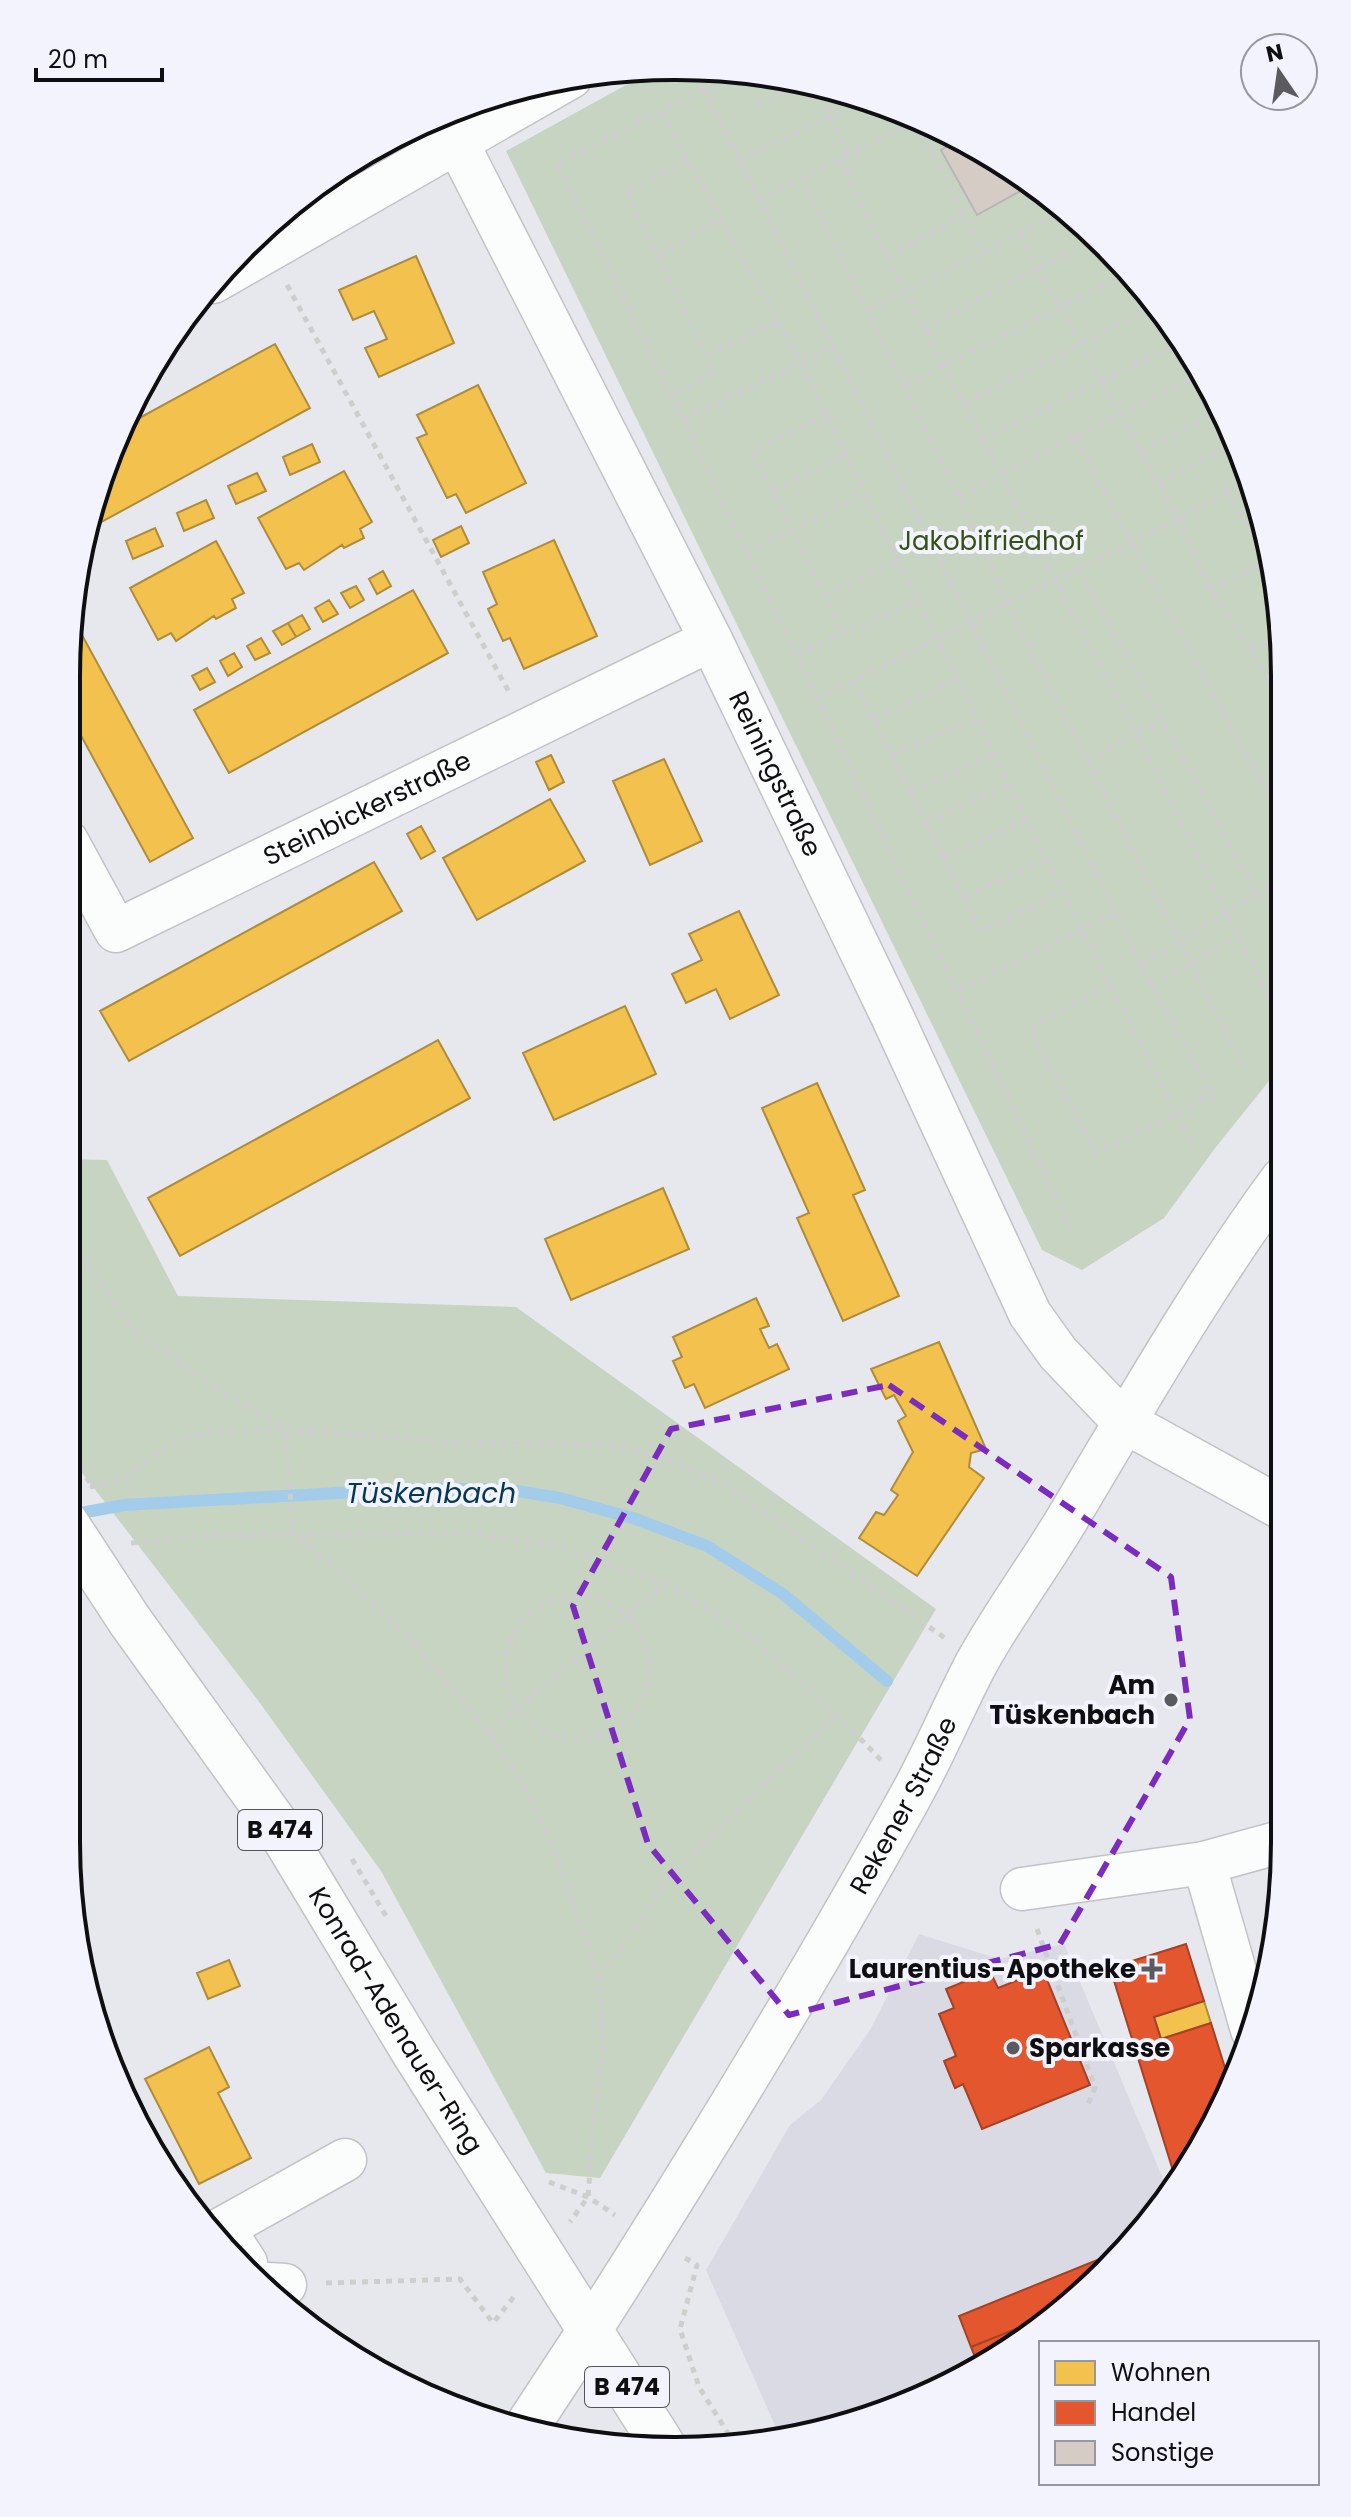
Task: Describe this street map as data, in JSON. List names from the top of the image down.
{
  "streets": {
    "main road": ["Rekener Straße", "B 474", "Konrad-Adenauer-Ring"],
    "street": ["Reiningstraße", "Steinbickerstraße"]
  },
  "crossings": [
    ["Reiningstraße", "Steinbickerstraße"],
    ["Reiningstraße", "Rekener Straße"],
    ["Rekener Straße", "Konrad-Adenauer-Ring"]
  ],
  "water": ["Tüskenbach"],
  "parks": ["Jakobifriedhof"],
  "places": {
    "other": ["Am Tüskenbach", "Sparkasse"],
    "health": ["Laurentius-Apotheke"]
  },
  "legend": ["Wohnen", "Handel", "Sonstige"],
  "scale_bar": "20 m",
  "north": "top"
}
